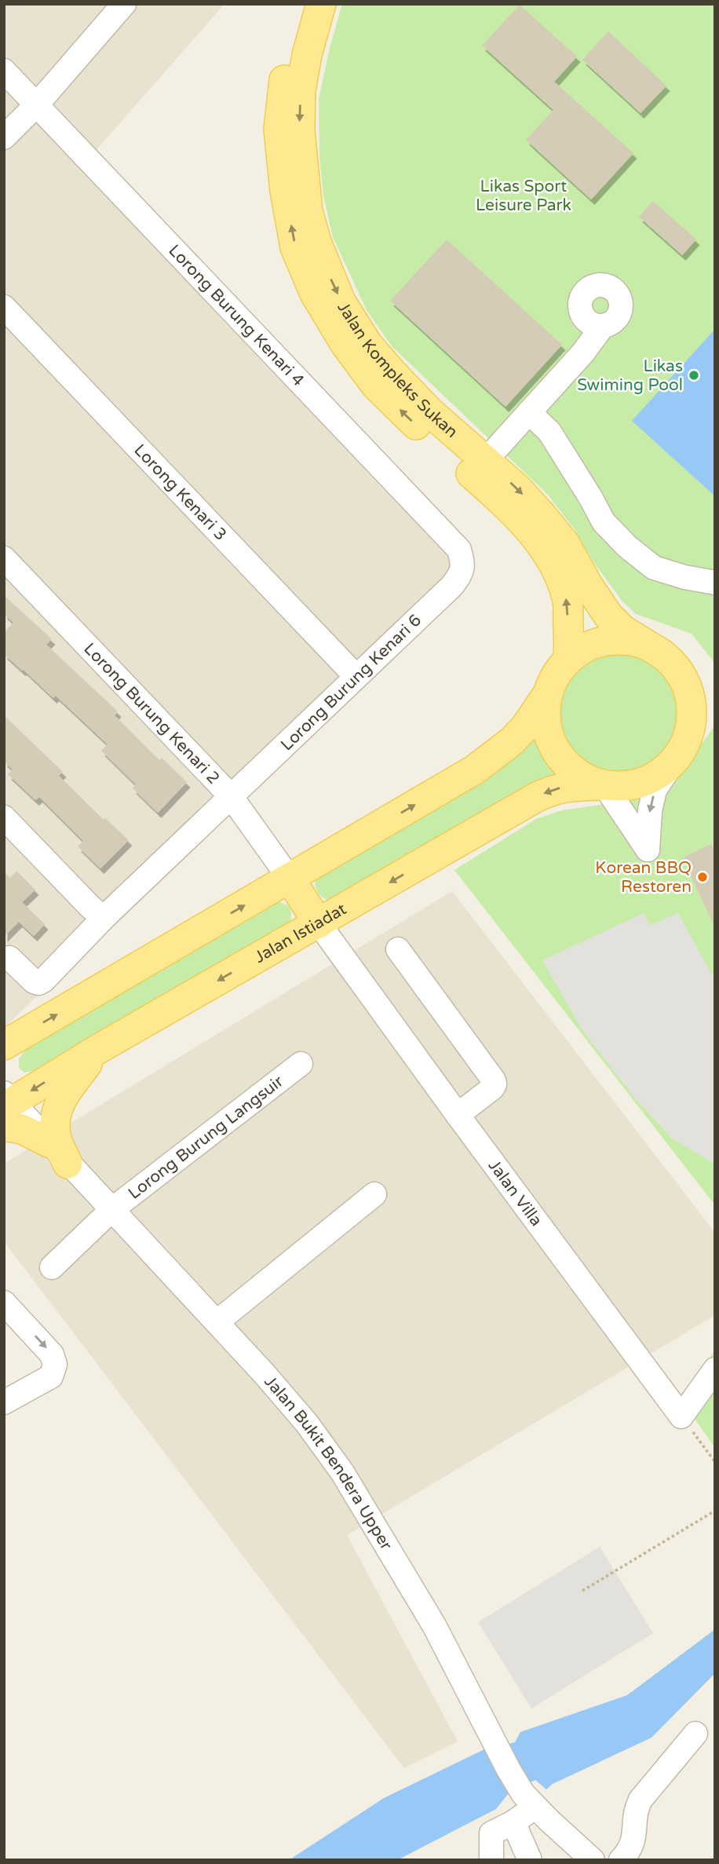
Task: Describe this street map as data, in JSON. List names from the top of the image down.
{
  "streets": {
    "main road": ["Jalan Kompleks Sukan", "Jalan Istiadat"],
    "street": [
      "Lorong Burung Kenari 4",
      "Lorong Kenari 3",
      "Lorong Burung Kenari 6",
      "Lorong Burung Kenari 2",
      "Lorong Burung Langsuir",
      "Jalan Villa",
      "Jalan Bukit Bendera Upper"
    ]
  },
  "crossings": [
    ["Lorong Burung Kenari 4", "Lorong Burung Kenari 6"],
    ["Jalan Kompleks Sukan", "Jalan Istiadat"],
    ["Lorong Kenari 3", "Lorong Burung Kenari 6"],
    ["Lorong Burung Kenari 6", "Lorong Burung Kenari 2"],
    ["Jalan Istiadat", "Jalan Villa"],
    ["Lorong Burung Langsuir", "Jalan Bukit Bendera Upper"]
  ],
  "parks": ["Likas Sport Leisure Park"],
  "places": ["Likas Swiming Pool", "Korean BBQ Restoren"]
}
